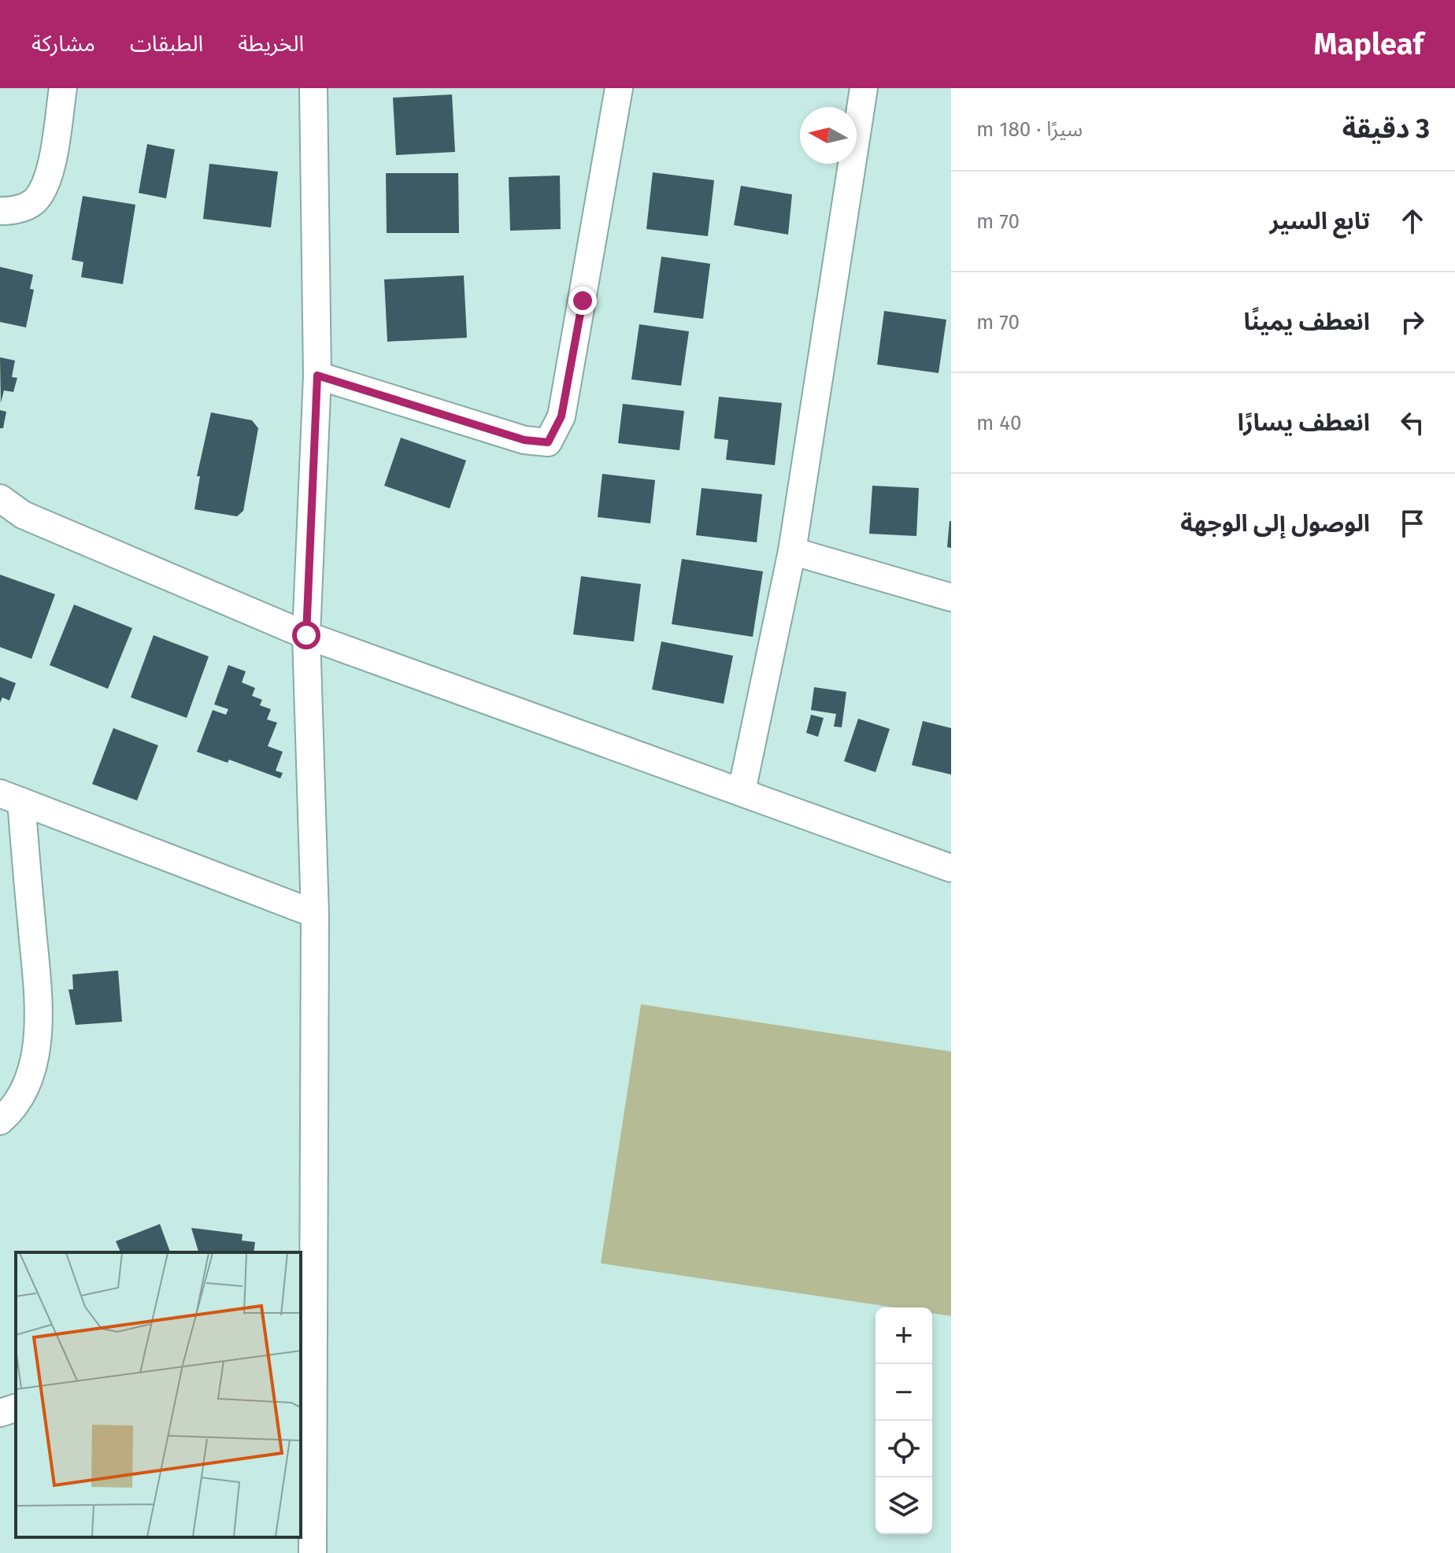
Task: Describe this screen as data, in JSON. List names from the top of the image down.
{
  "north": "left",
  "page": {
    "header": "Mapleaf",
    "nav": ["الخريطة", "الطبقات", "مشاركة"],
    "heading": ["3 دقيقة", "سيرًا · 180 m"],
    "list": [
      ["تابع السير", "70 m"],
      ["انعطف يمينًا", "70 m"],
      ["انعطف يسارًا", "40 m"],
      "الوصول إلى الوجهة"
    ],
    "map_buttons": ["+", "−"]
  }
}
